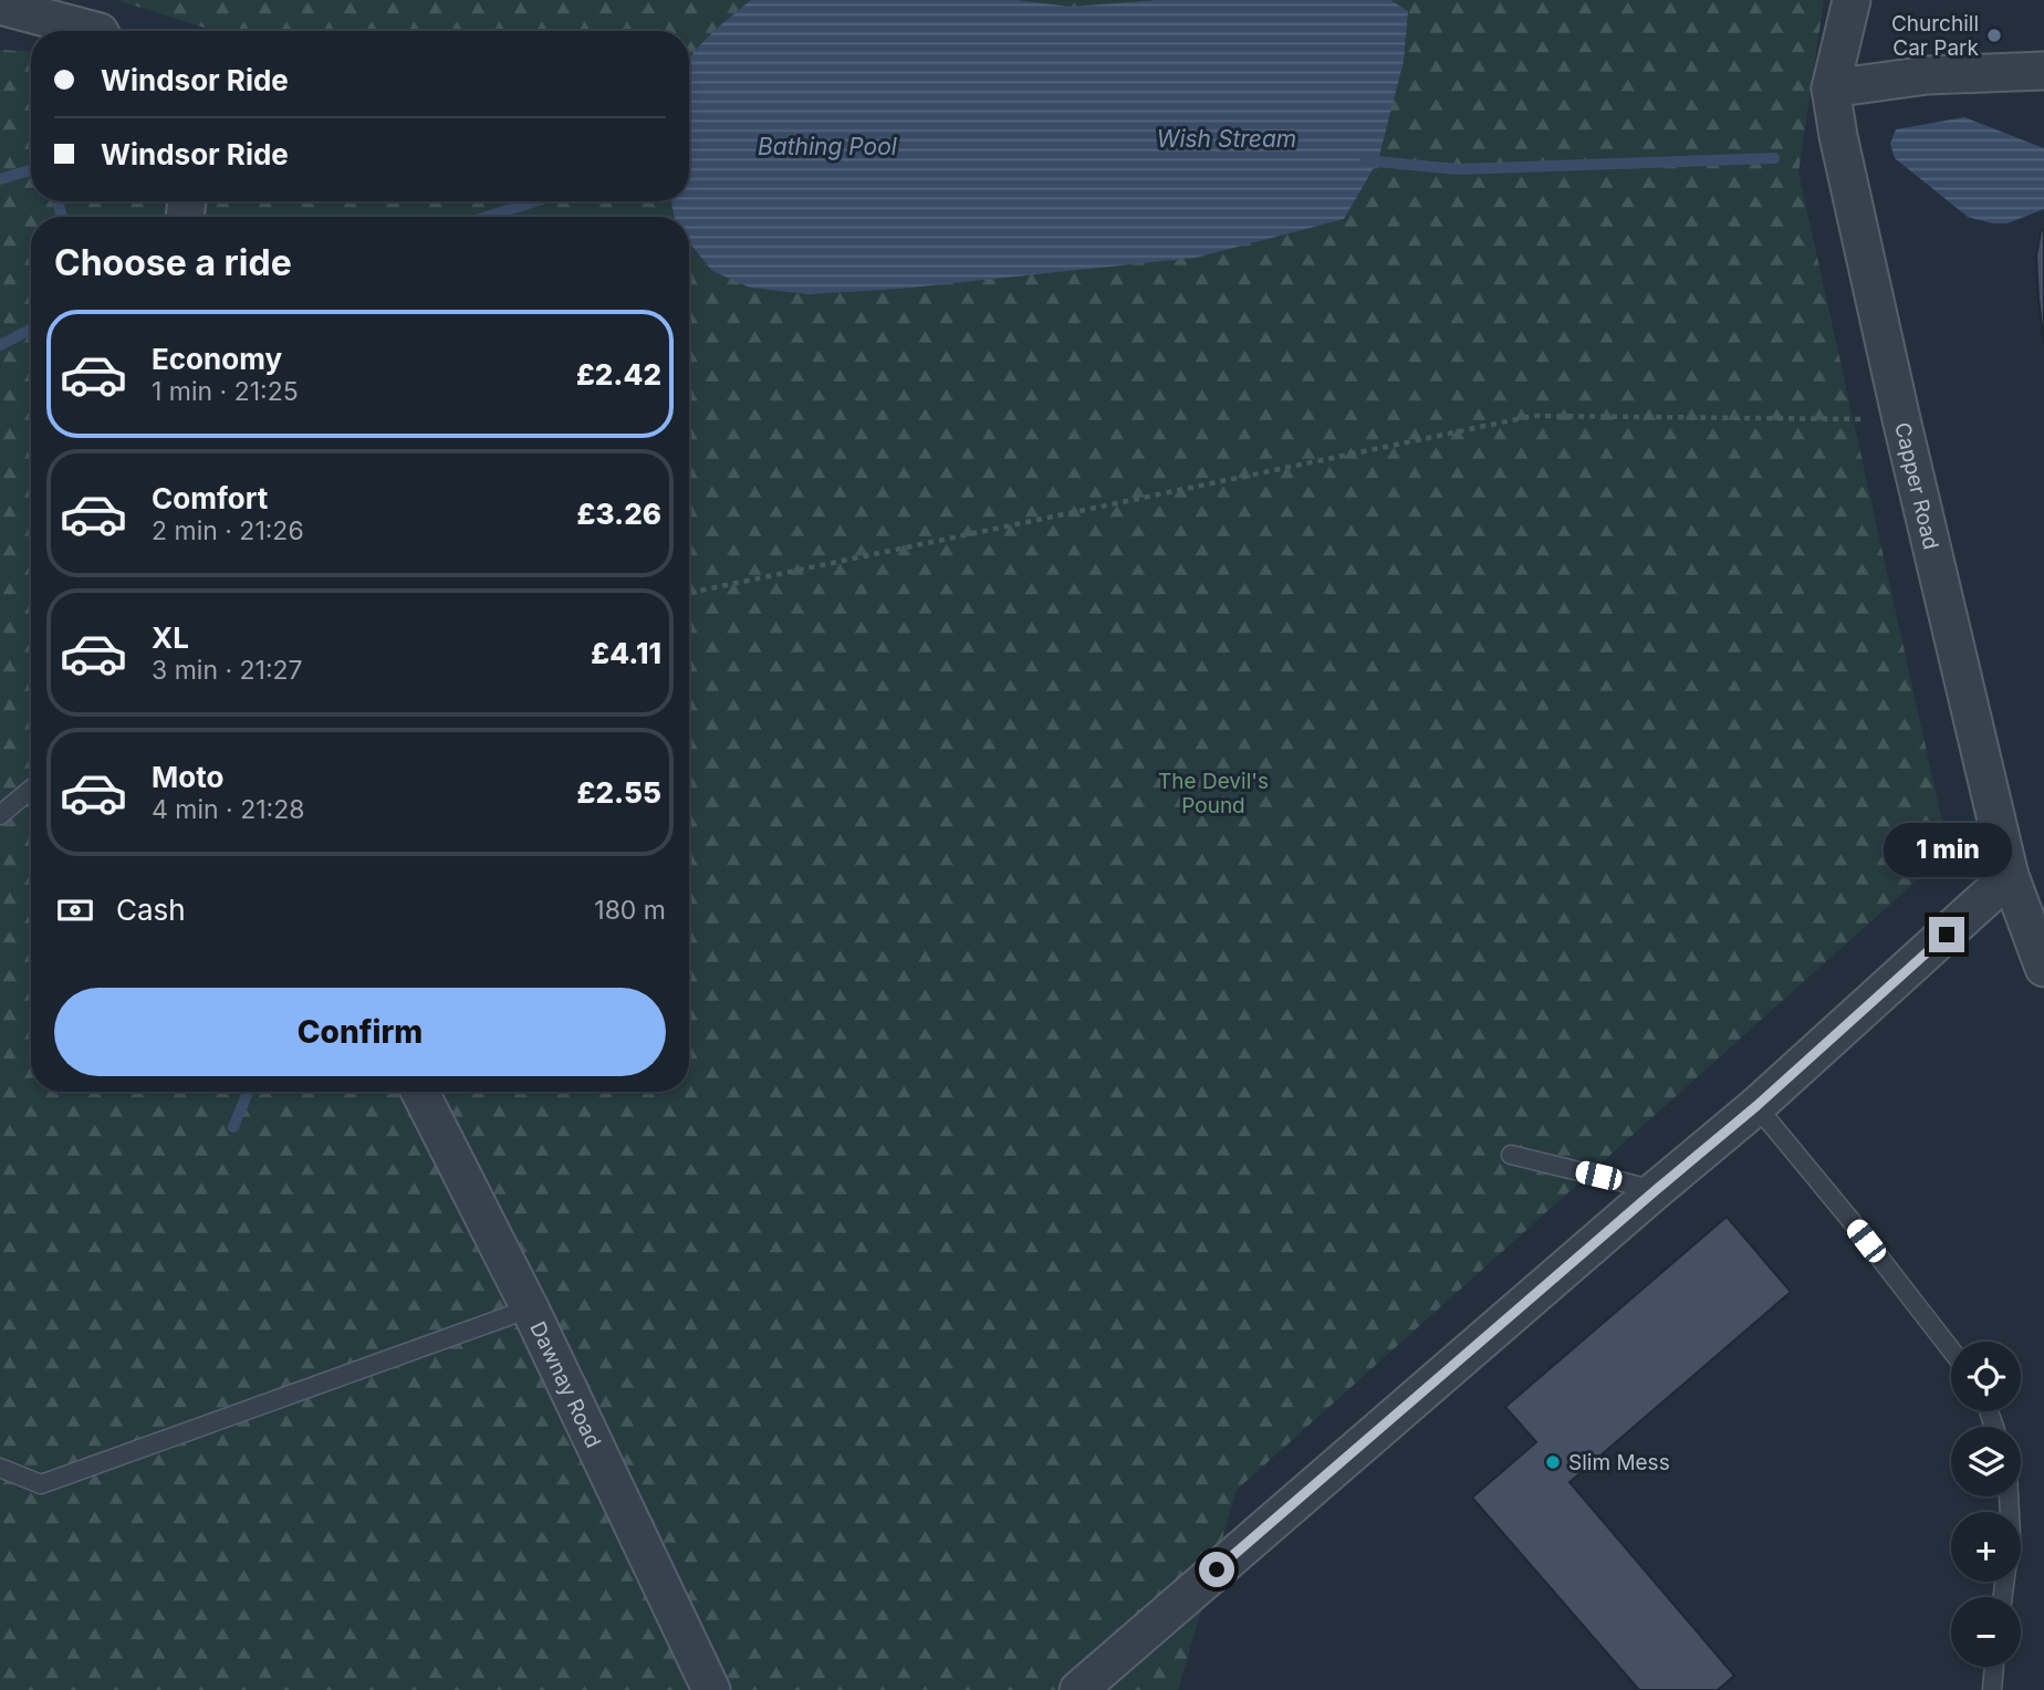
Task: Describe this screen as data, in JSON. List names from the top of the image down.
{
  "streets": {
    "street": ["Capper Road", "Dawnay Road"]
  },
  "water": ["Wish Stream", "Bathing Pool"],
  "parks": ["The Devil's Pound"],
  "places": ["Churchill Car Park", "Slim Mess"],
  "page": {
    "banner": ["Windsor Ride", "Windsor Ride"],
    "heading": "Choose a ride",
    "list": [
      {
        "name": "Economy",
        "note": "1 min · 21:25",
        "value": "£2.42"
      },
      {
        "name": "Comfort",
        "note": "2 min · 21:26",
        "value": "£3.26"
      },
      {
        "name": "XL",
        "note": "3 min · 21:27",
        "value": "£4.11"
      },
      {
        "name": "Moto",
        "note": "4 min · 21:28",
        "value": "£2.55"
      }
    ],
    "bubble": "1 min",
    "pay": ["Cash", "180 m"],
    "buttons": "Confirm",
    "map_buttons": ["+", "−"]
  }
}
